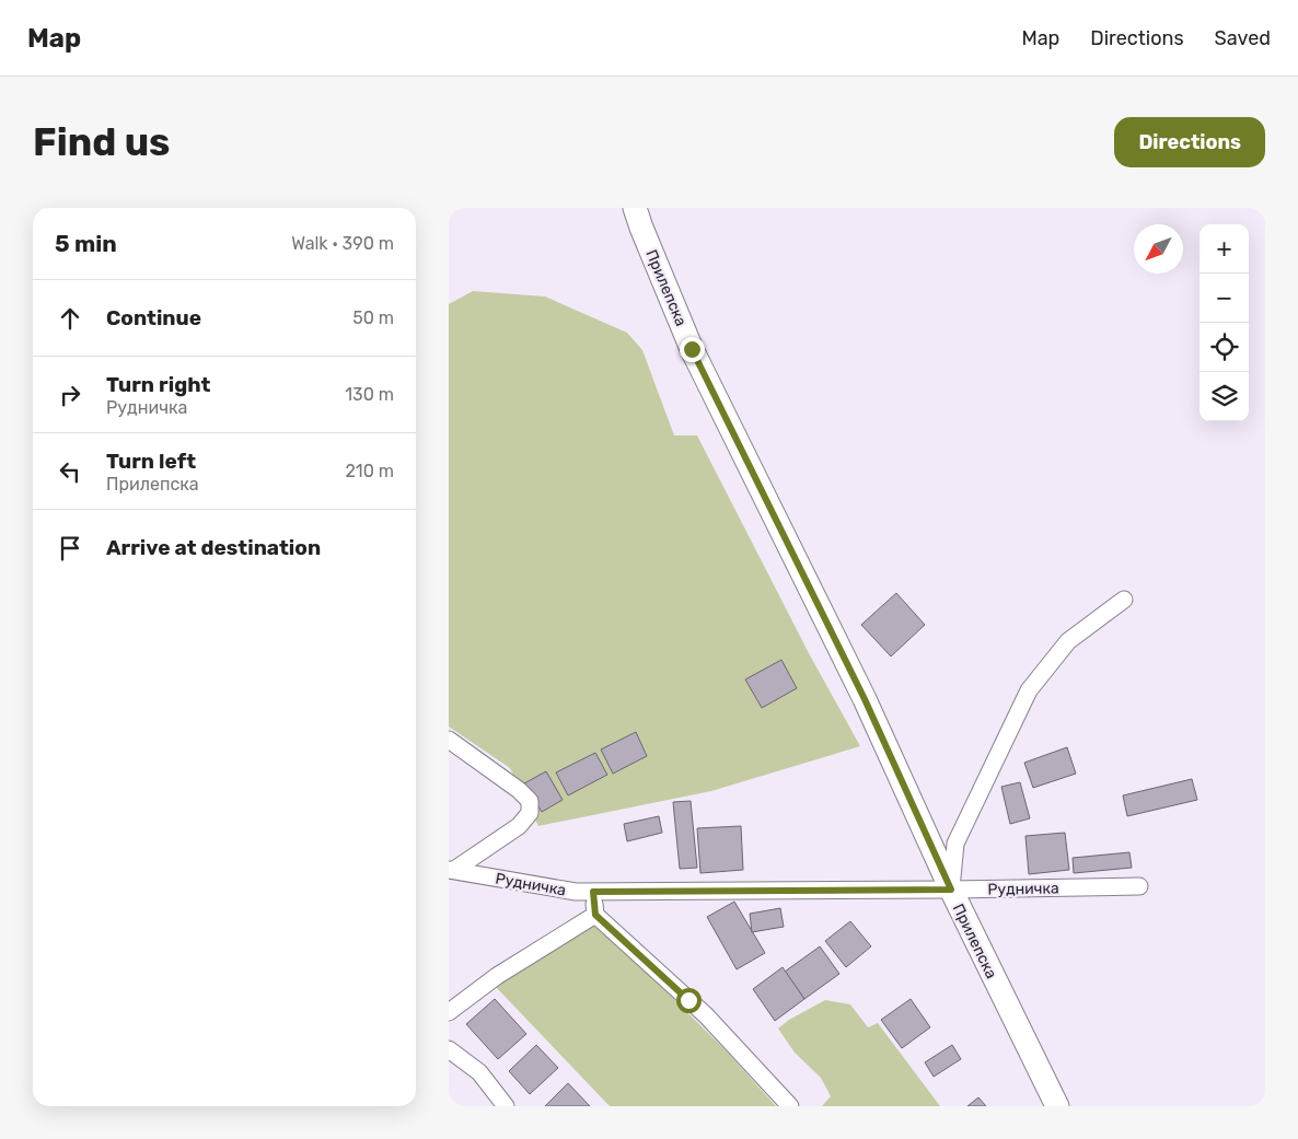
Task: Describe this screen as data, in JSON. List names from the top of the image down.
{
  "streets": {
    "main road": ["Прилепска"],
    "street": ["Рудничка"]
  },
  "crossings": [
    ["Прилепска", "Рудничка"]
  ],
  "north": "bottom left",
  "page": {
    "header": "Map",
    "nav": ["Map", "Directions", "Saved"],
    "buttons": "Directions",
    "title": "Find us",
    "heading": ["5 min", "Walk · 390 m"],
    "map_buttons": ["+", "−"],
    "list": [
      ["Continue", "50 m"],
      ["Turn right", "Рудничка", "130 m"],
      ["Turn left", "Прилепска", "210 m"],
      "Arrive at destination"
    ]
  }
}
